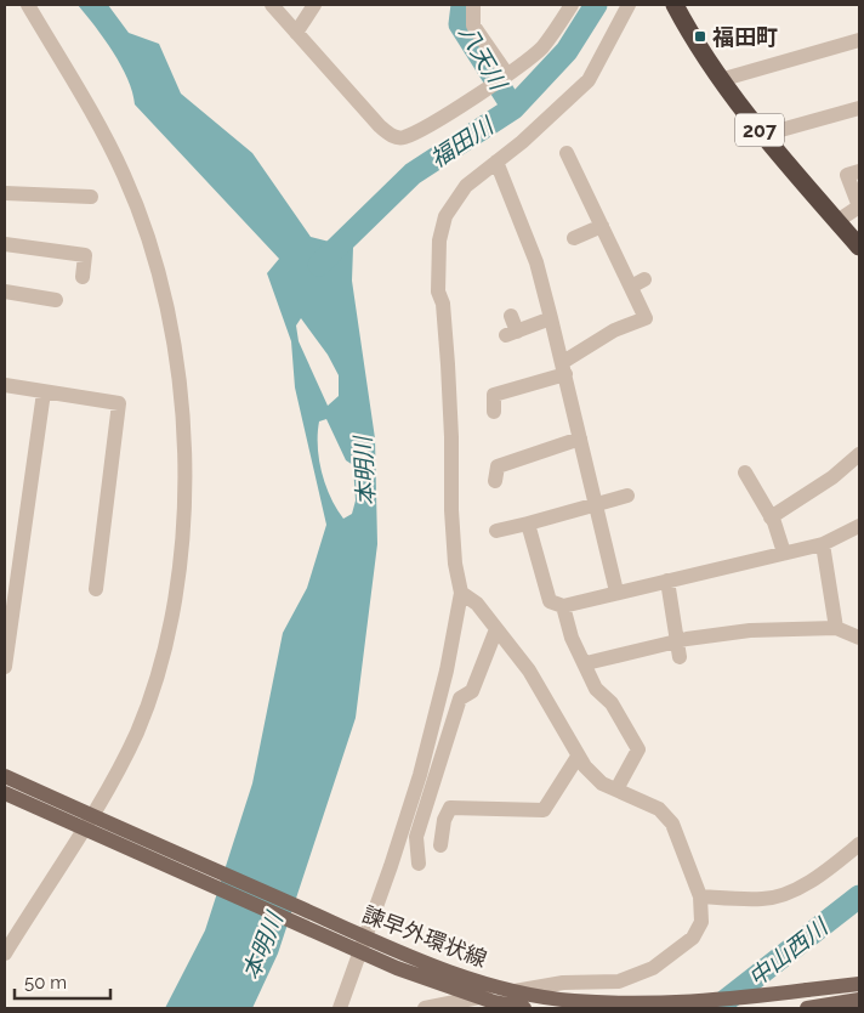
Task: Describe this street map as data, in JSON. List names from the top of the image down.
{
  "streets": {
    "highway": ["207"],
    "main road": ["諫早外環状線"]
  },
  "water": [
    "八天川",
    "福田川",
    "本明川",
    "中山西川"
  ],
  "places": {
    "transit": ["福田町"]
  },
  "scale_bar": "50 m"
}
